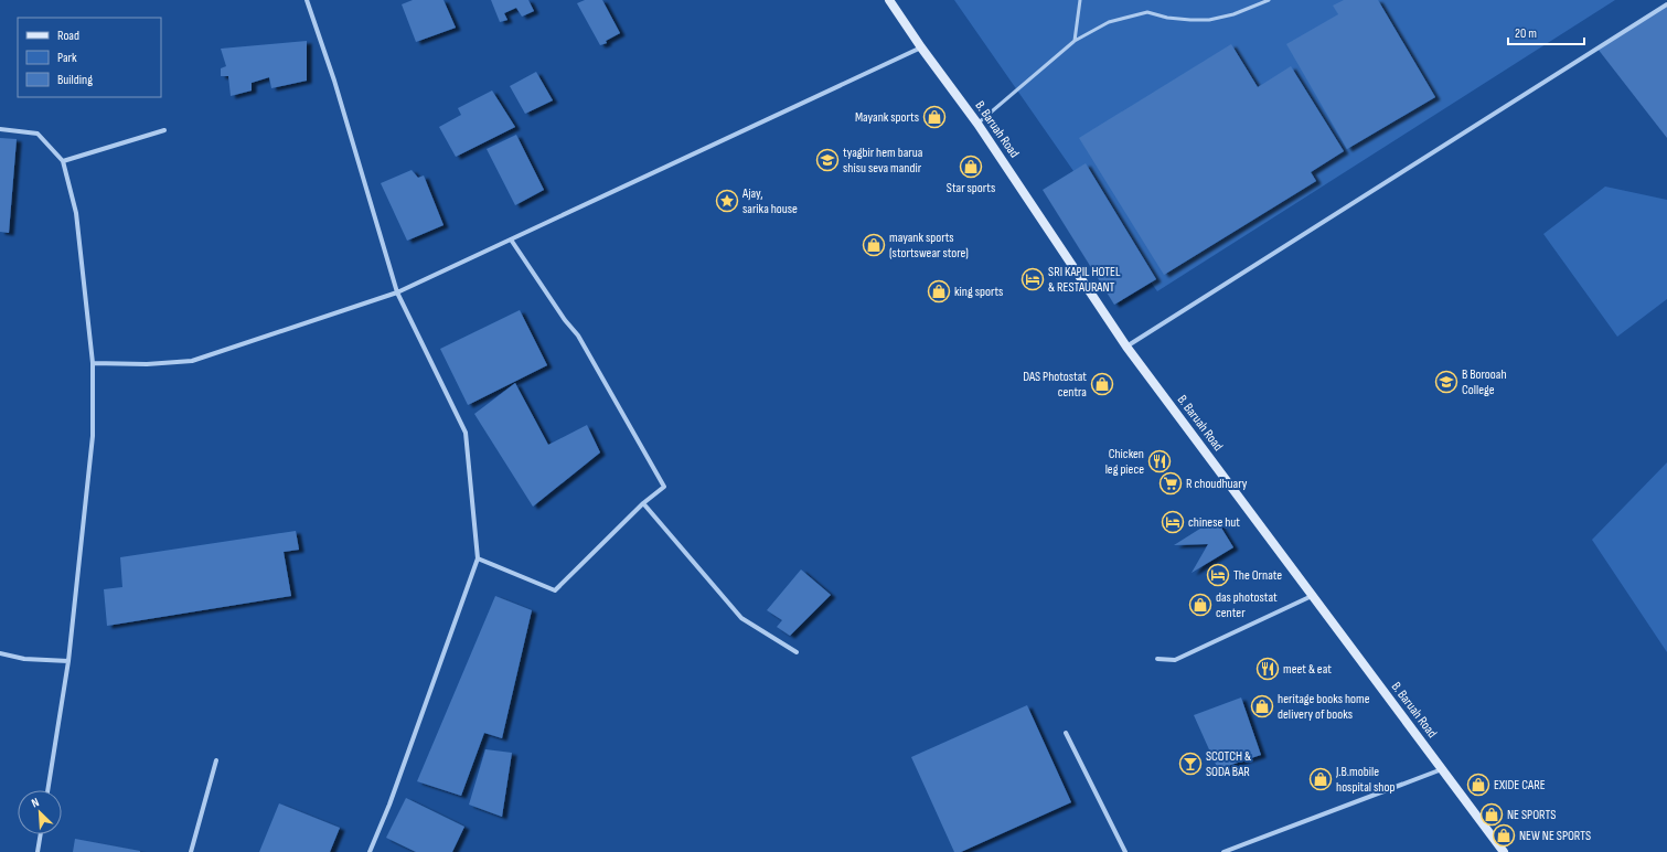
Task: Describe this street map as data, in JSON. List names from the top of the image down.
{
  "streets": {
    "main road": ["B. Baruah Road"]
  },
  "places": {
    "shop": [
      "Mayank sports",
      "Star sports",
      "mayank sports (stortswear store)",
      "king sports",
      "DAS Photostat centra",
      "das photostat center",
      "heritage books home delivery of books",
      "J.B.mobile hospital shop",
      "EXIDE CARE",
      "NE SPORTS",
      "NEW NE SPORTS"
    ],
    "school or university": ["tyagbir hem barua shisu seva mandir", "B Borooah College"],
    "place": ["Ajay, sarika house"],
    "hotel": ["SRI KAPIL HOTEL & RESTAURANT", "chinese hut", "The Ornate"],
    "restaurant": ["Chicken leg piece", "meet & eat"],
    "supermarket": ["R choudhuary"],
    "bar": ["SCOTCH & SODA BAR"]
  },
  "legend": ["Road", "Park", "Building"],
  "scale_bar": "20 m",
  "north": "top left"
}
